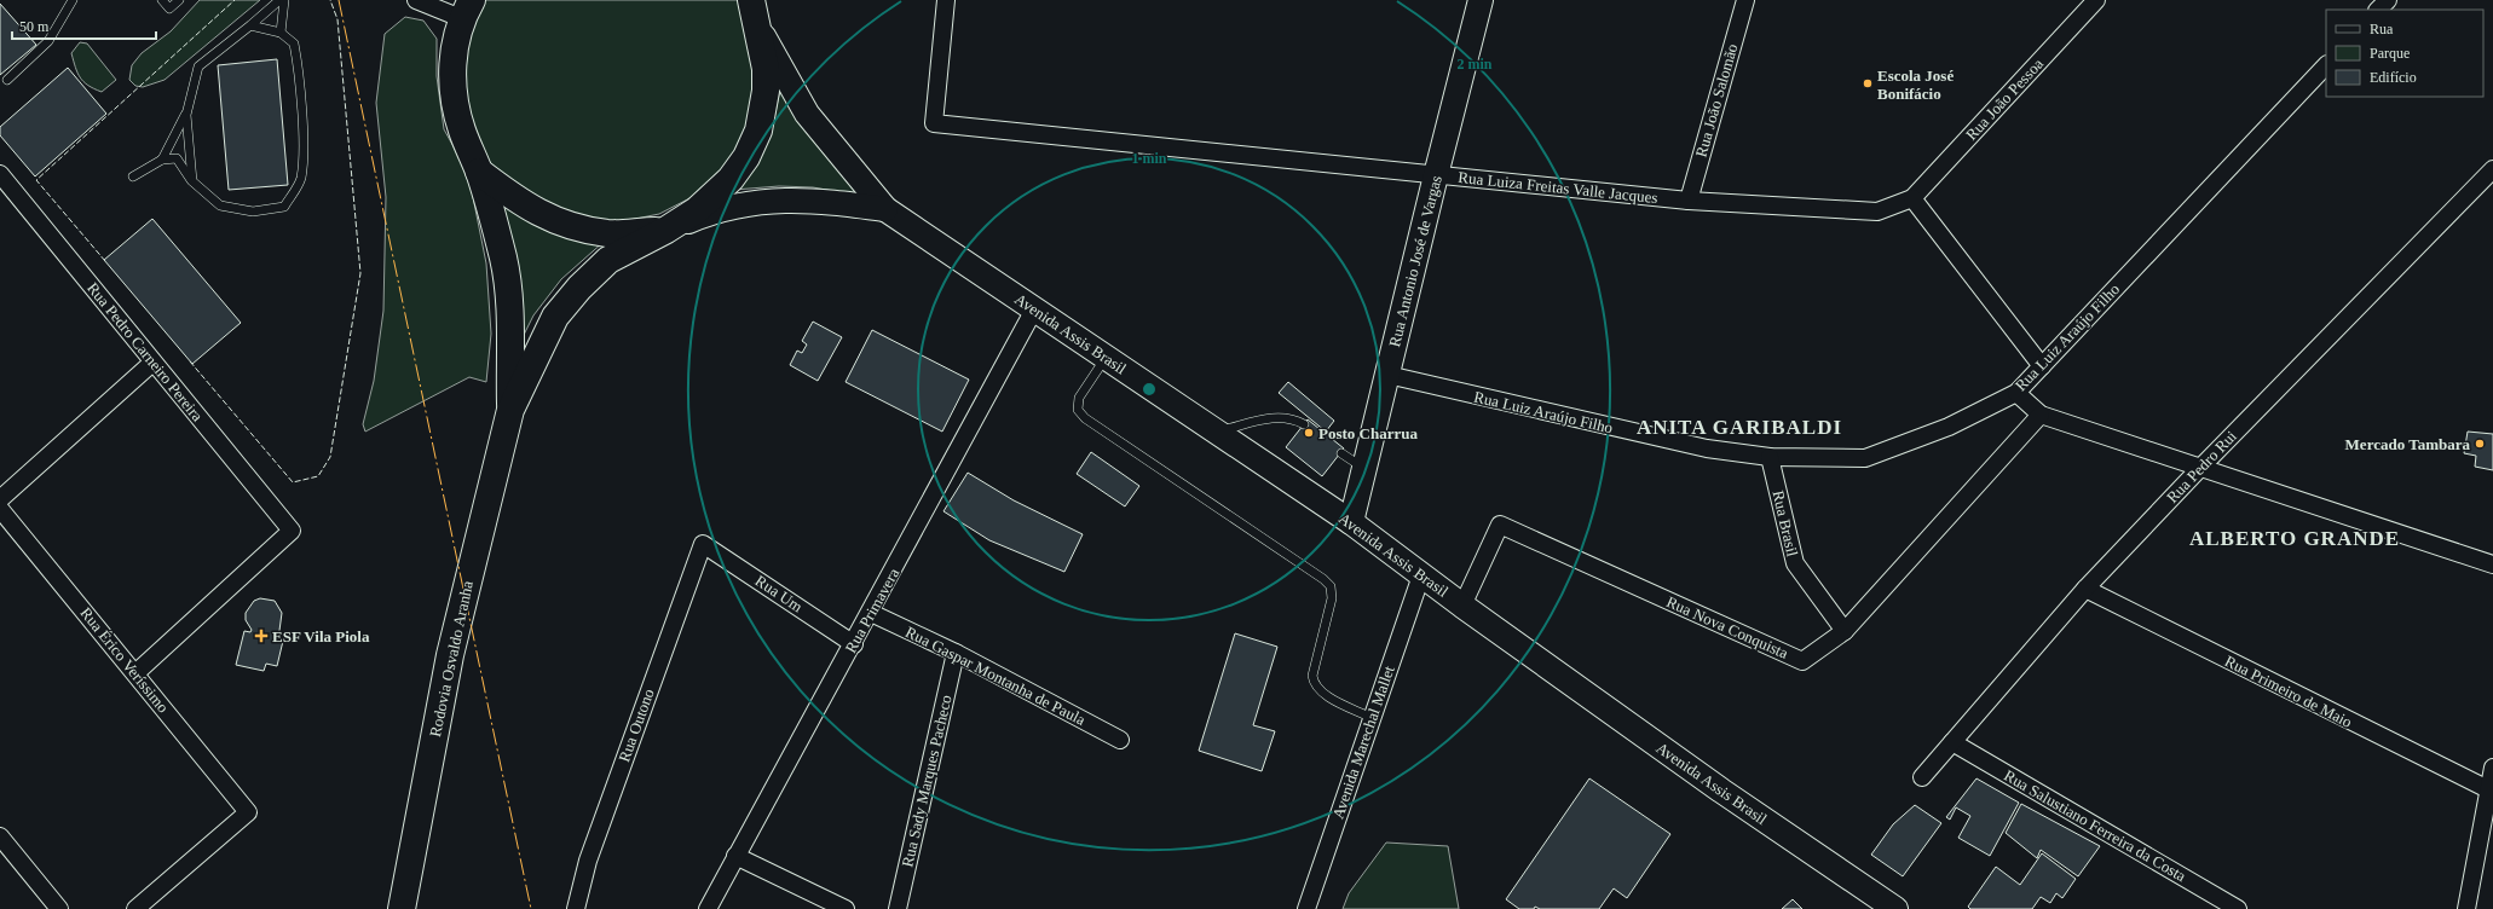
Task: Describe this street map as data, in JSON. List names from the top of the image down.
{
  "streets": {
    "highway": ["Rodovia Osvaldo Aranha"],
    "main road": ["Rua Antonio José de Vargas", "Avenida Assis Brasil"],
    "street": [
      "Rua João Pessoa",
      "Rua João Salomão",
      "Rua Luiza Freitas Valle Jacques",
      "Rua Luiz Araújo Filho",
      "Rua Pedro Carneiro Pereira",
      "Rua Pedro Rui",
      "Rua Brasil",
      "Rua Um",
      "Rua Primavera",
      "Rua Nova Conquista",
      "Rua Érico Veríssimo",
      "Rua Gaspar Montanha de Paula",
      "Rua Primeiro de Maio",
      "Rua Outono",
      "Avenida Marechal Mallet",
      "Rua Sady Marques Pacheco",
      "Rua Salustiano Ferreira da Costa"
    ]
  },
  "crossings": [
    ["Rua João Pessoa", "Rua Luiza Freitas Valle Jacques"],
    ["Rua João Salomão", "Rua Luiza Freitas Valle Jacques"],
    ["Rua Luiza Freitas Valle Jacques", "Rua Antonio José de Vargas"],
    ["Rua Antonio José de Vargas", "Avenida Assis Brasil"],
    ["Rua Antonio José de Vargas", "Rua Luiz Araújo Filho"],
    ["Avenida Assis Brasil", "Rua Primavera"],
    ["Avenida Assis Brasil", "Rua Nova Conquista"],
    ["Avenida Assis Brasil", "Avenida Marechal Mallet"],
    ["Rua Luiz Araújo Filho", "Rua Brasil"],
    ["Rua Pedro Carneiro Pereira", "Rua Érico Veríssimo"],
    ["Rua Pedro Rui", "Rua Primeiro de Maio"],
    ["Rua Pedro Rui", "Rua Salustiano Ferreira da Costa"],
    ["Rua Brasil", "Rua Nova Conquista"],
    ["Rua Um", "Rua Primavera"],
    ["Rua Um", "Rua Outono"],
    ["Rua Primavera", "Rua Gaspar Montanha de Paula"],
    ["Rua Gaspar Montanha de Paula", "Rua Sady Marques Pacheco"]
  ],
  "districts": ["ANITA GARIBALDI", "ALBERTO GRANDE"],
  "places": {
    "other": ["Escola José Bonifácio", "Posto Charrua", "Mercado Tambara"],
    "health": ["ESF Vila Piola"]
  },
  "legend": ["Rua", "Parque", "Edifício"],
  "scale_bar": "50 m",
  "rings": ["2 min", "1 min"]
}
